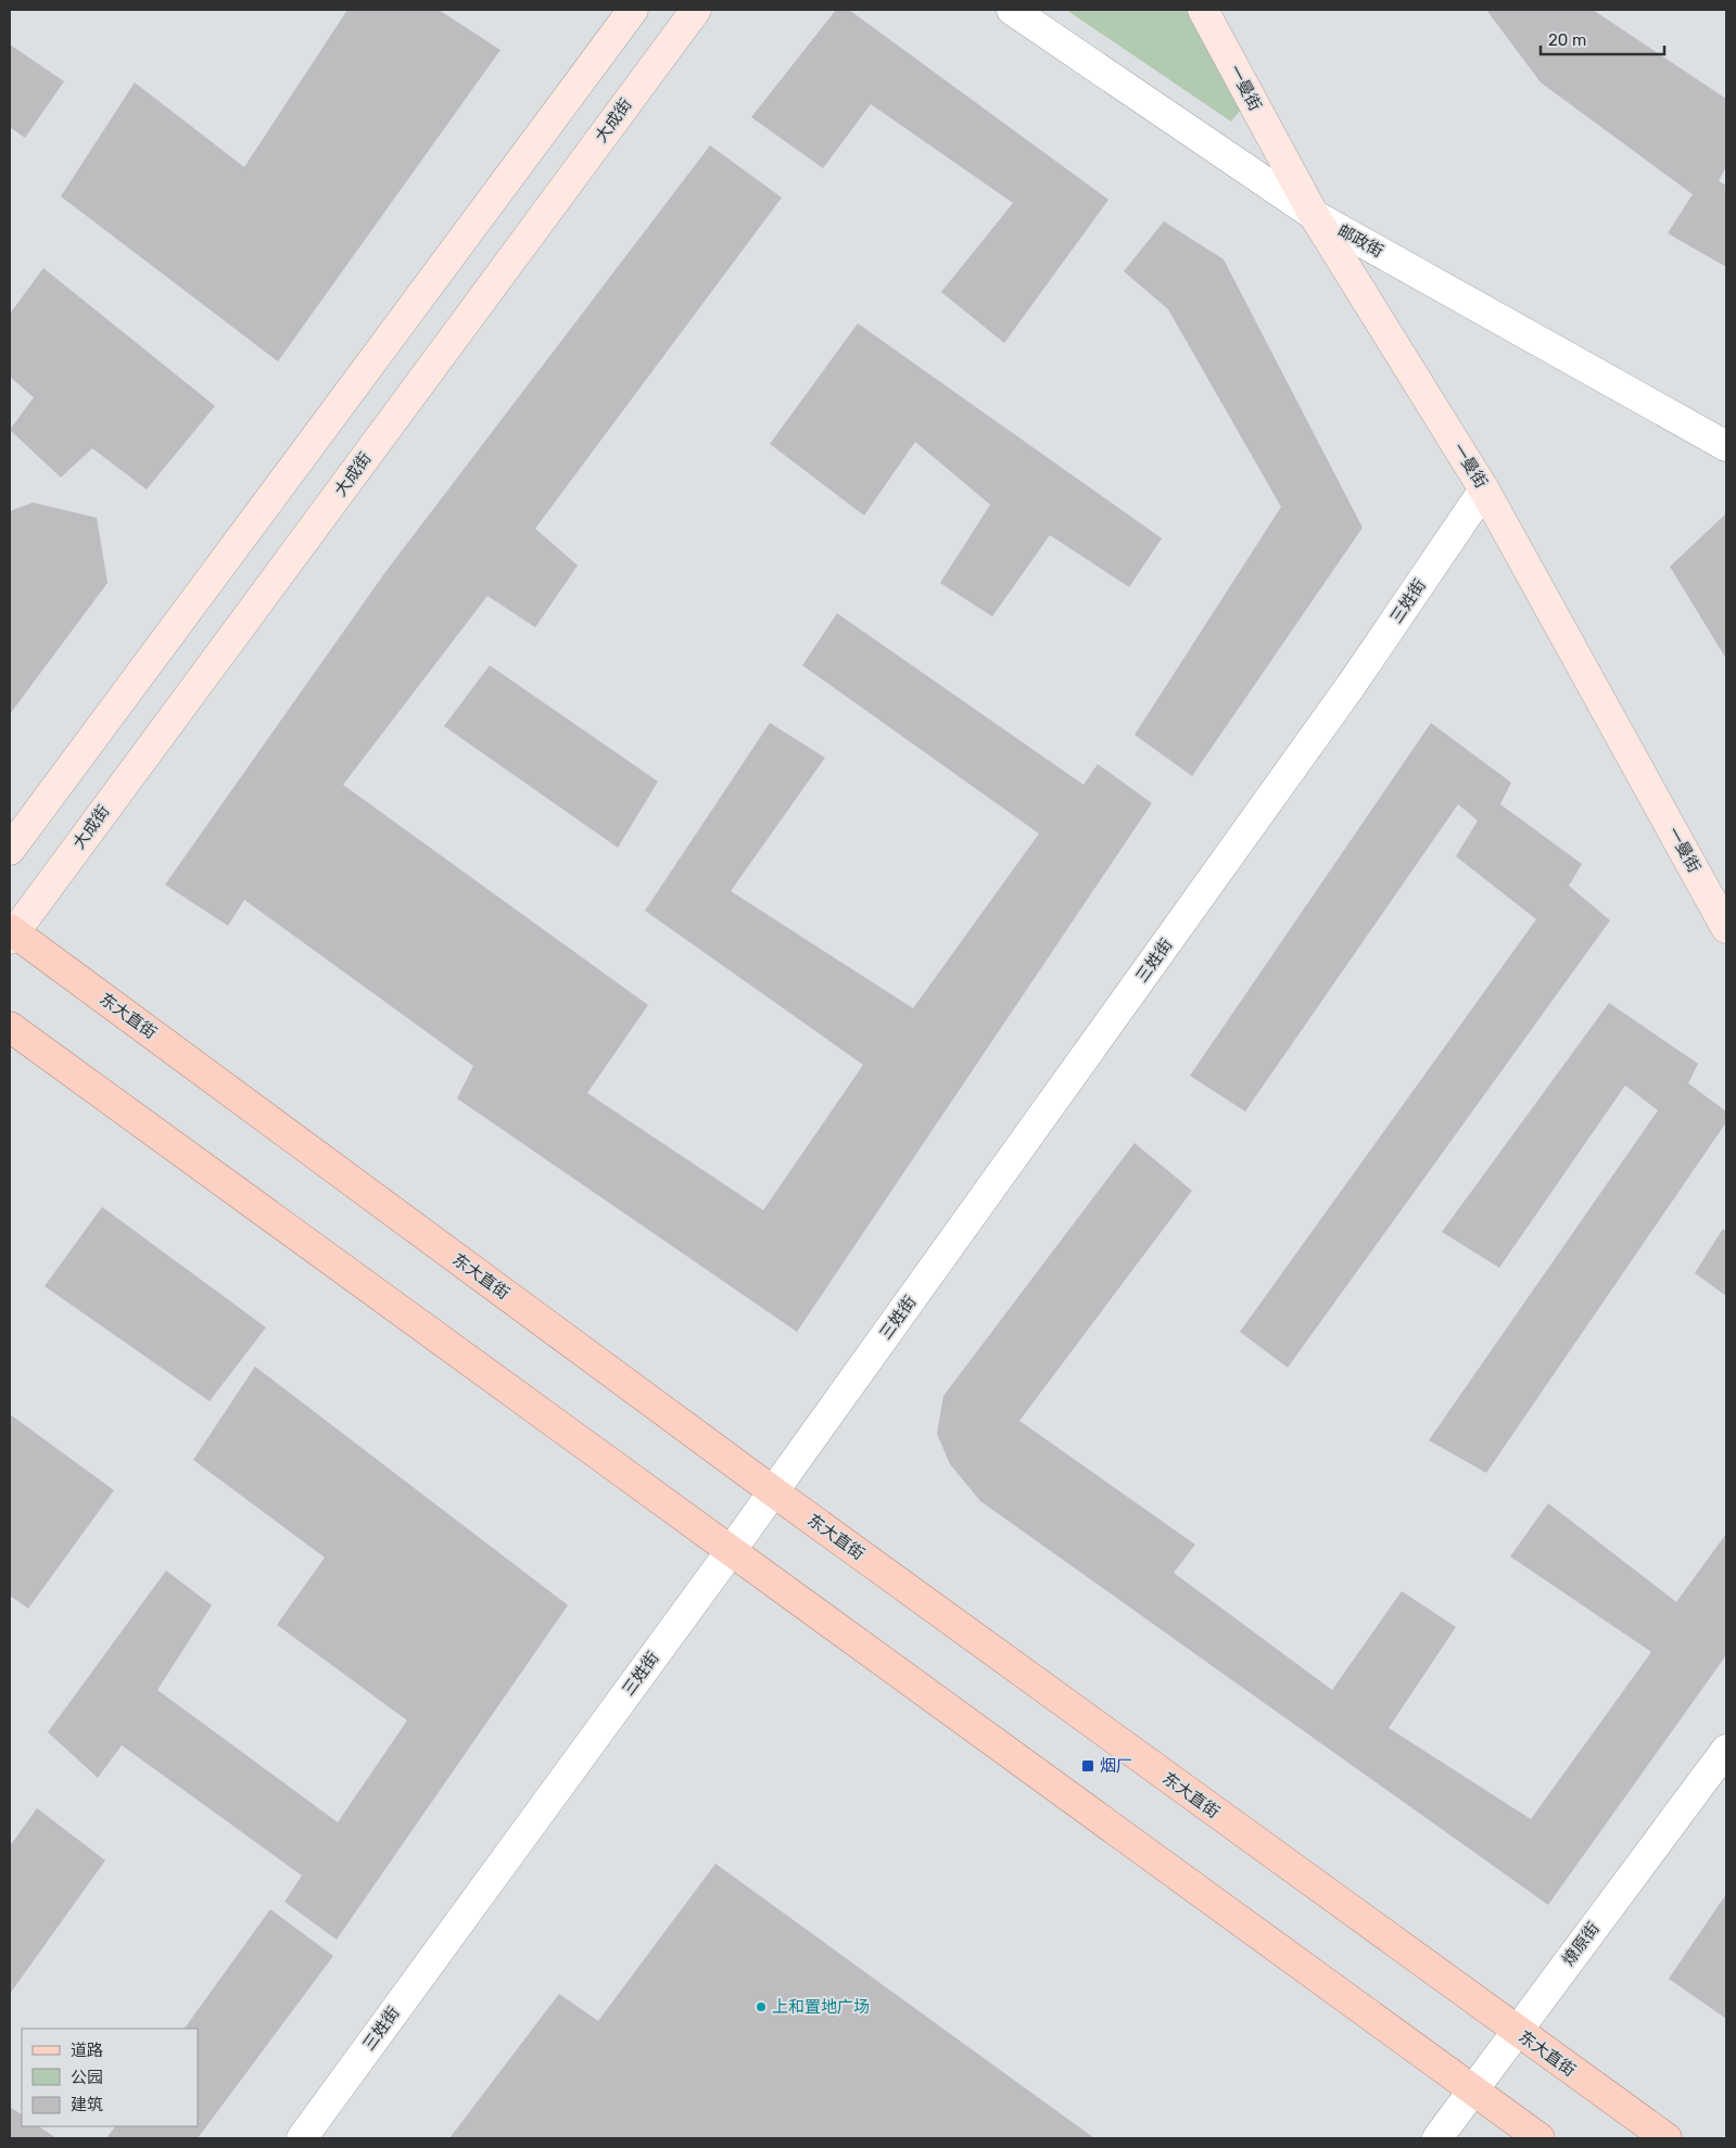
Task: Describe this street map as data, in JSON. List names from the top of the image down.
{
  "streets": {
    "main road": ["一曼街", "大成街", "东大直街"],
    "street": ["邮政街", "三姓街", "燎原街"]
  },
  "crossings": [
    ["一曼街", "邮政街"],
    ["一曼街", "三姓街"],
    ["大成街", "东大直街"],
    ["三姓街", "东大直街"],
    ["东大直街", "燎原街"]
  ],
  "places": {
    "transit": ["烟厂"],
    "other": ["上和置地广场"]
  },
  "legend": ["道路", "公园", "建筑"],
  "scale_bar": "20 m"
}
